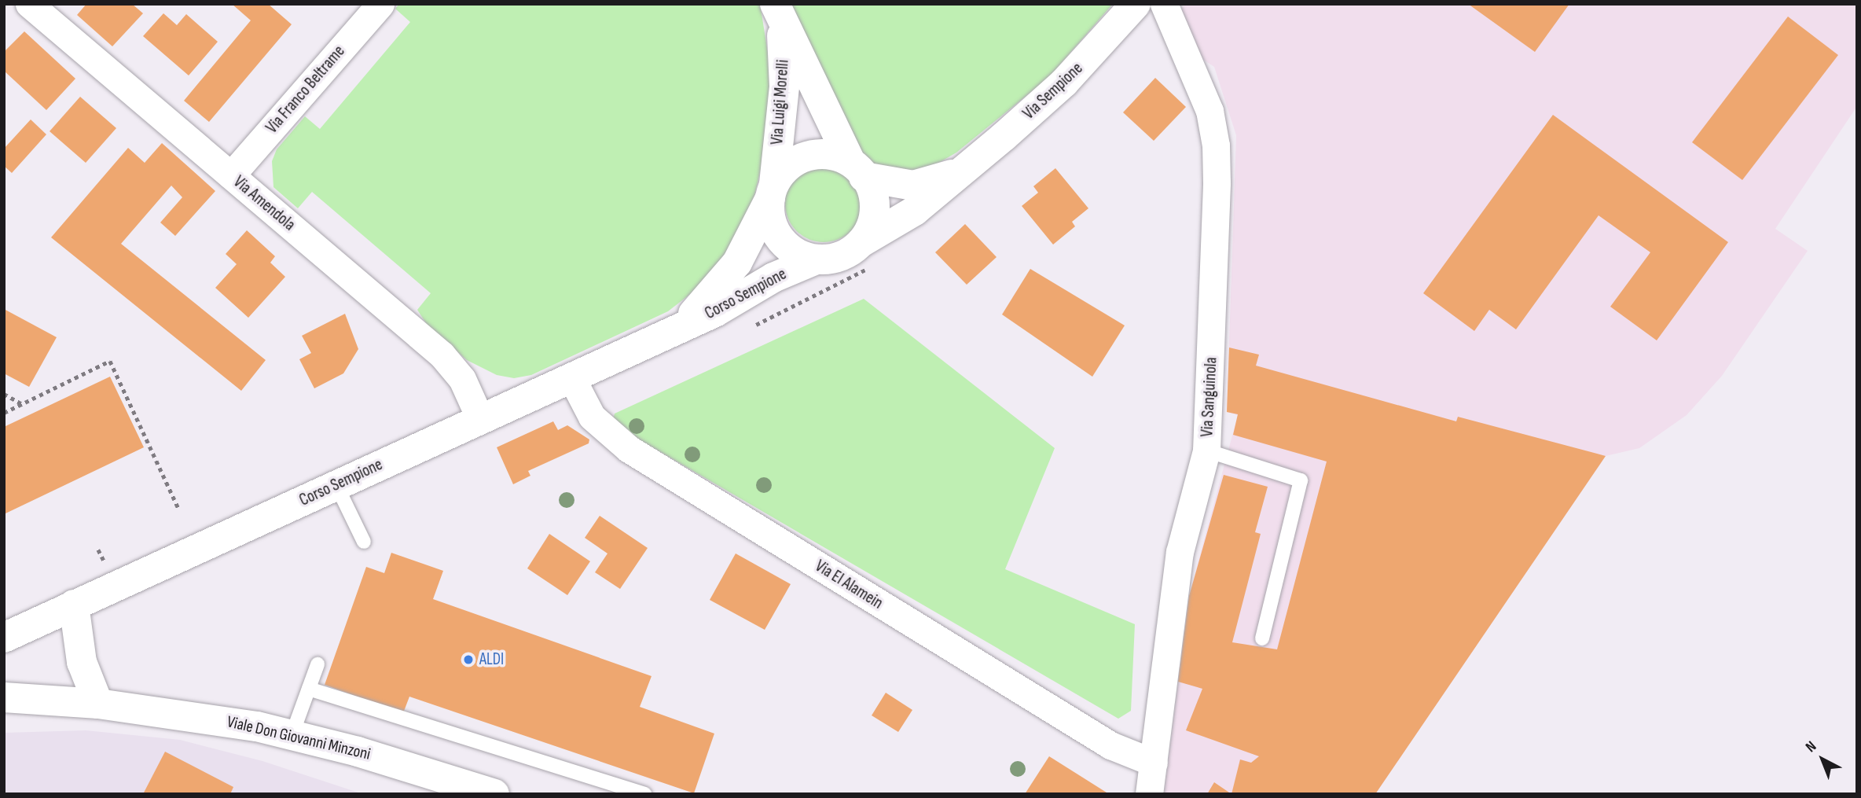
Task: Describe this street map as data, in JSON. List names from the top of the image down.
{
  "streets": {
    "main road": [
      "Via Sempione",
      "Via Luigi Morelli",
      "Corso Sempione",
      "Viale Don Giovanni Minzoni"
    ],
    "street": [
      "Via Franco Beltrame",
      "Via Amendola",
      "Via Sanguinola",
      "Via El Alamein"
    ]
  },
  "crossings": [
    ["Via Franco Beltrame", "Via Amendola"],
    ["Via Sempione", "Via Luigi Morelli"],
    ["Via Sempione", "Corso Sempione"],
    ["Via Luigi Morelli", "Corso Sempione"],
    ["Via Amendola", "Corso Sempione"],
    ["Corso Sempione", "Via El Alamein"],
    ["Via Sanguinola", "Via El Alamein"]
  ],
  "places": ["ALDI"],
  "north": "top left"
}
